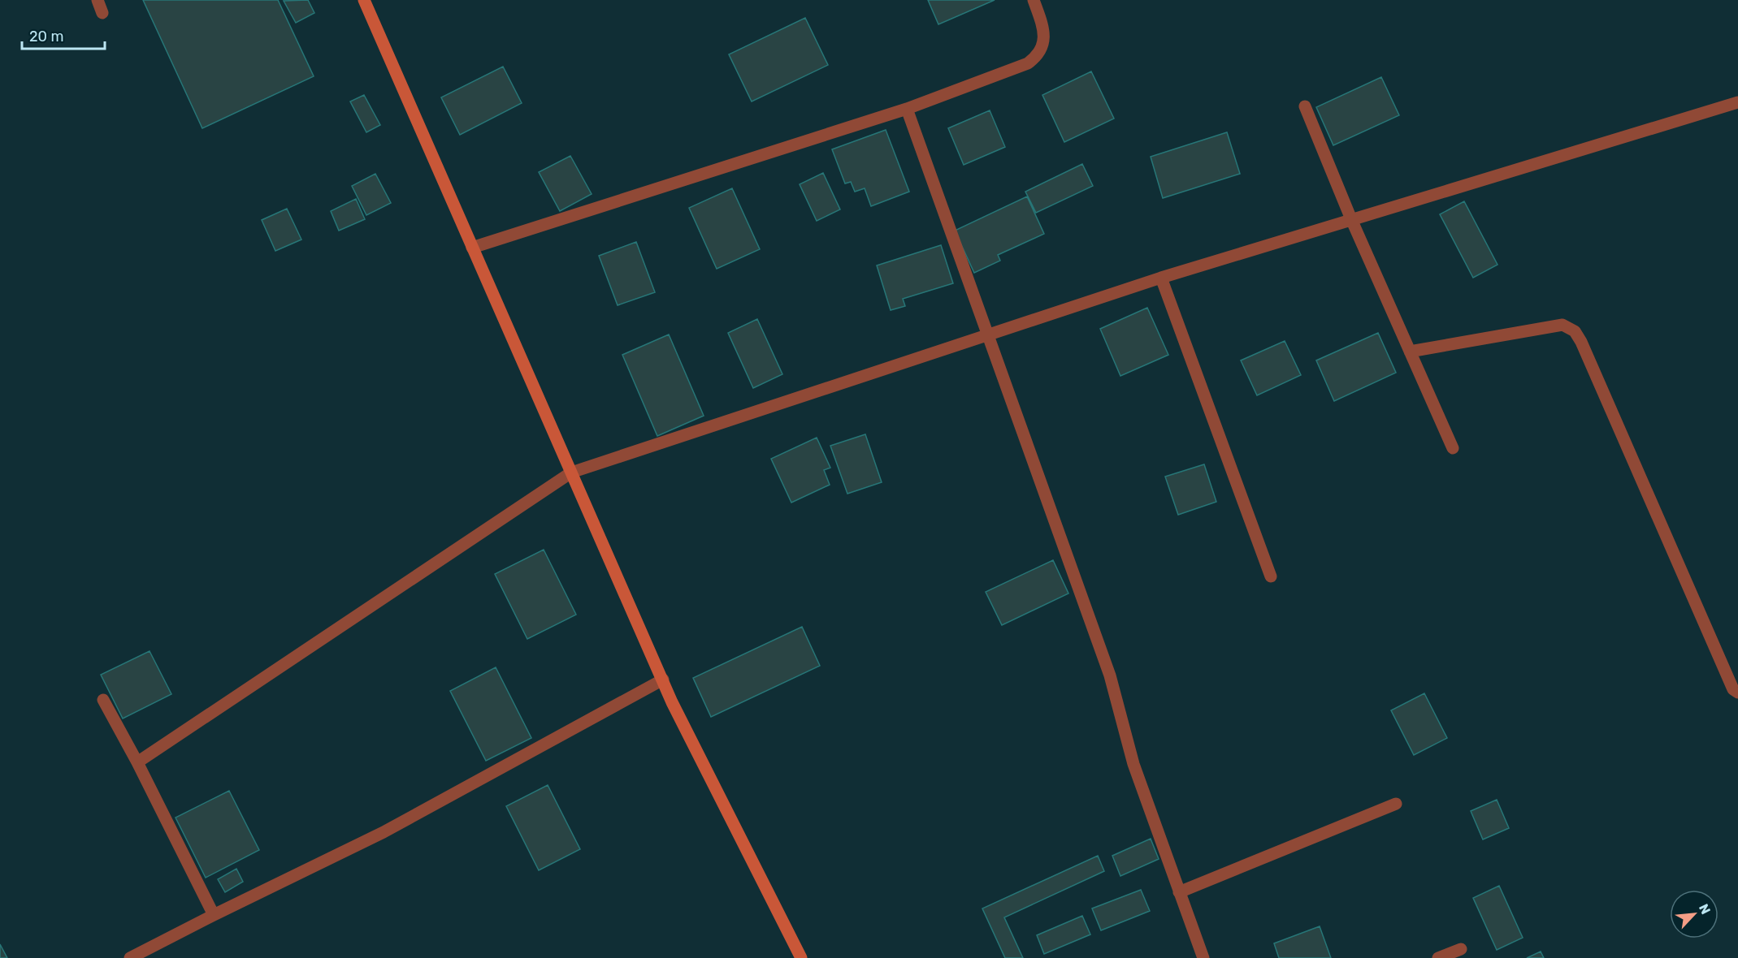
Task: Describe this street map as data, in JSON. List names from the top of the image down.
{
  "scale_bar": "20 m",
  "north": "top right"
}
